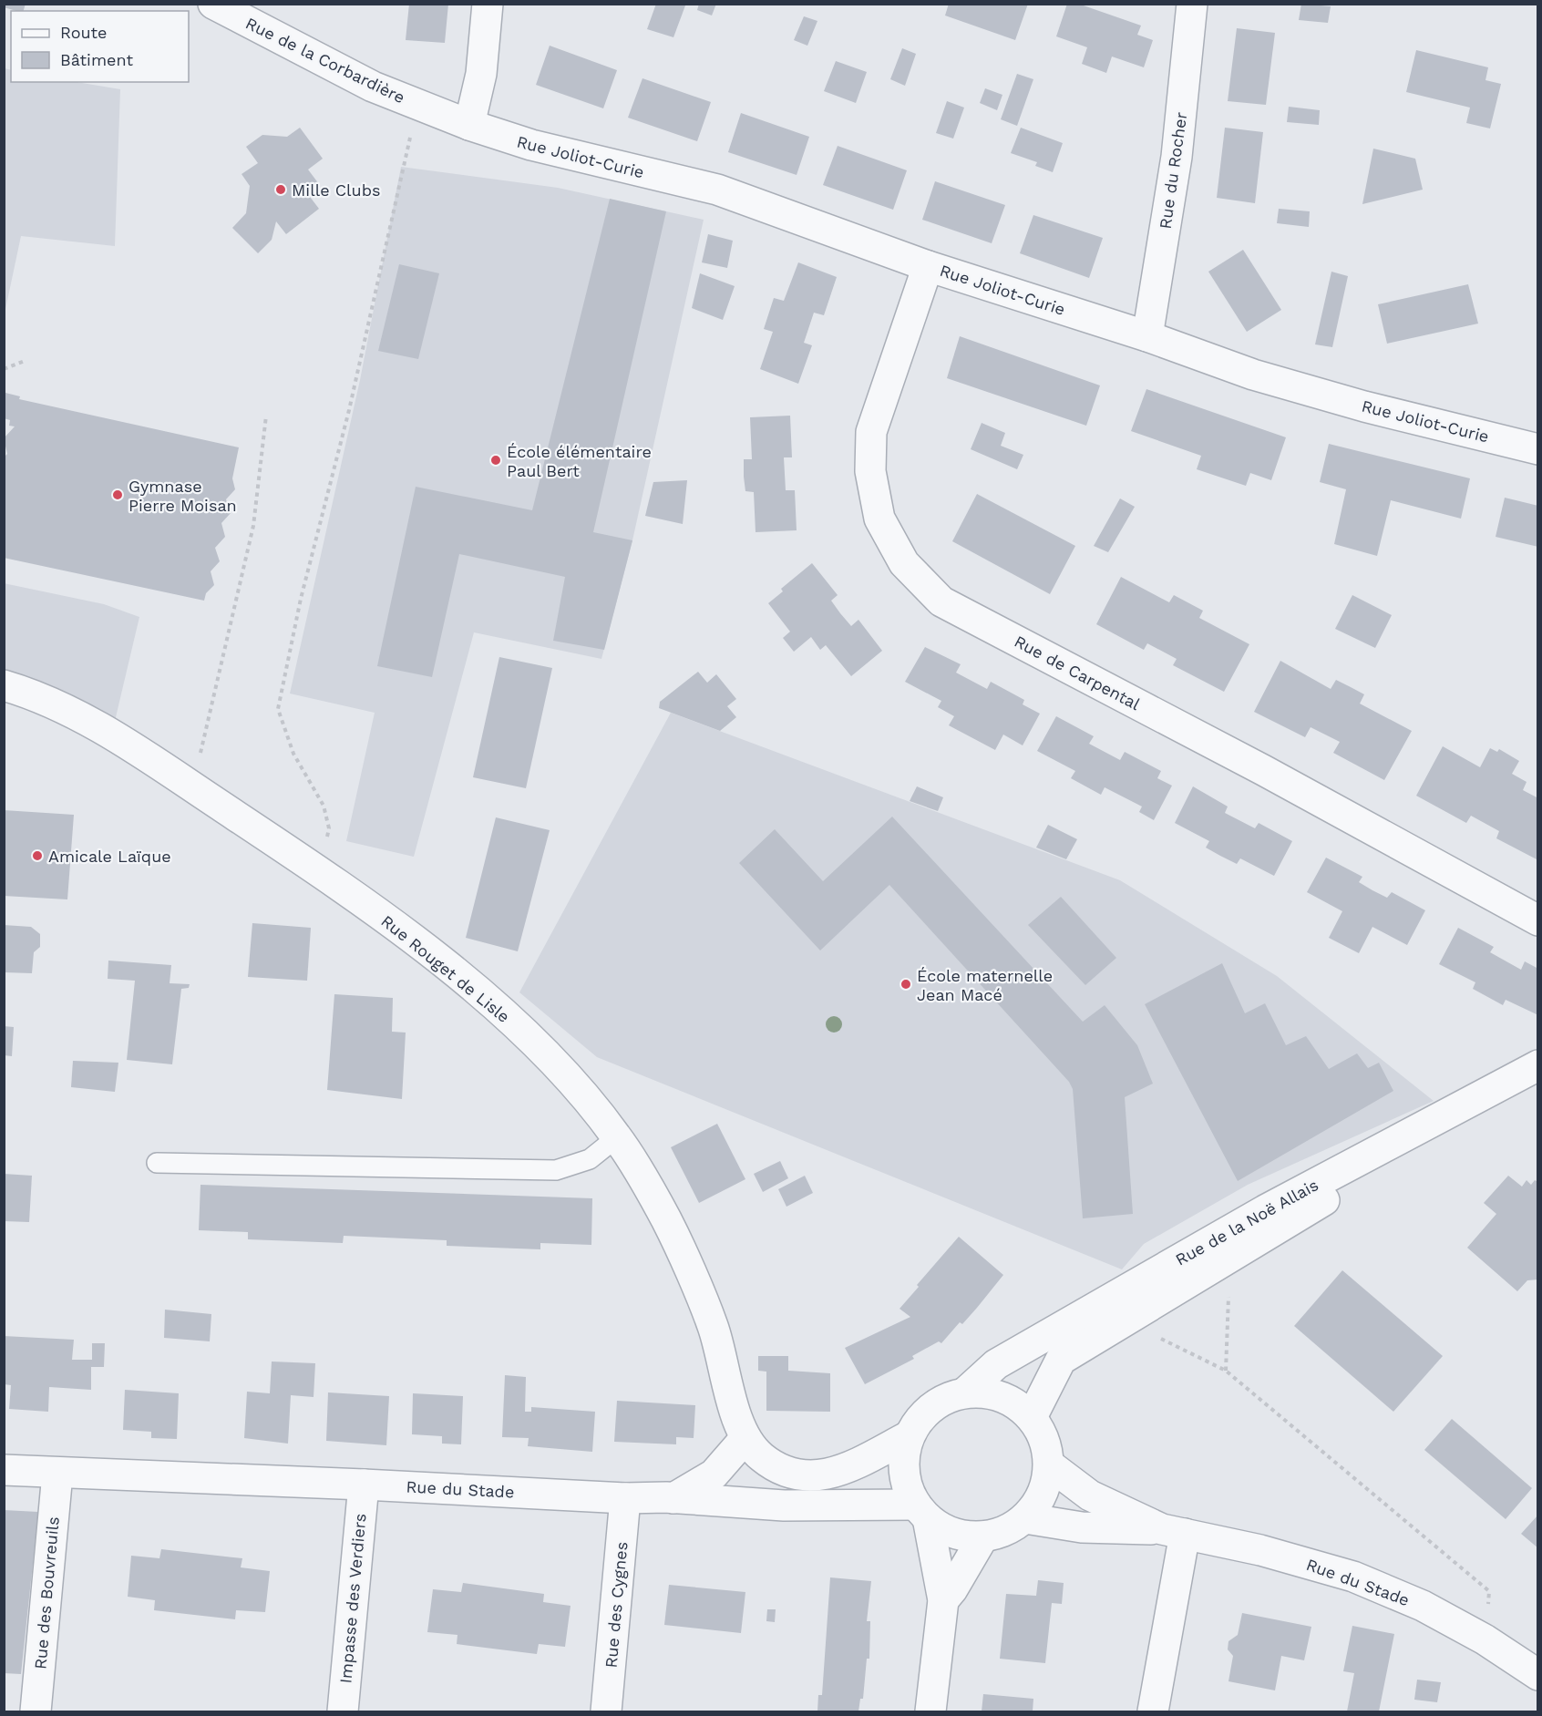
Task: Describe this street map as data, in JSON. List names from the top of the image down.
{
  "streets": {
    "street": [
      "Rue de la Corbardière",
      "Rue Joliot-Curie",
      "Rue du Rocher",
      "Rue de Carpental",
      "Rue Rouget de Lisle",
      "Rue de la Noë Allais",
      "Rue du Stade",
      "Rue des Bouvreuils",
      "Impasse des Verdiers",
      "Rue des Cygnes"
    ]
  },
  "crossings": [
    ["Rue de la Corbardière", "Rue Joliot-Curie"],
    ["Rue Joliot-Curie", "Rue du Rocher"],
    ["Rue Joliot-Curie", "Rue de Carpental"],
    ["Rue Rouget de Lisle", "Rue de la Noë Allais"],
    ["Rue Rouget de Lisle", "Rue du Stade"],
    ["Rue de la Noë Allais", "Rue du Stade"],
    ["Rue du Stade", "Rue des Bouvreuils"],
    ["Rue du Stade", "Impasse des Verdiers"],
    ["Rue du Stade", "Rue des Cygnes"]
  ],
  "places": [
    "Mille Clubs",
    "École élémentaire Paul Bert",
    "Gymnase Pierre Moisan",
    "Amicale Laïque",
    "École maternelle Jean Macé"
  ],
  "legend": ["Route", "Bâtiment"]
}
